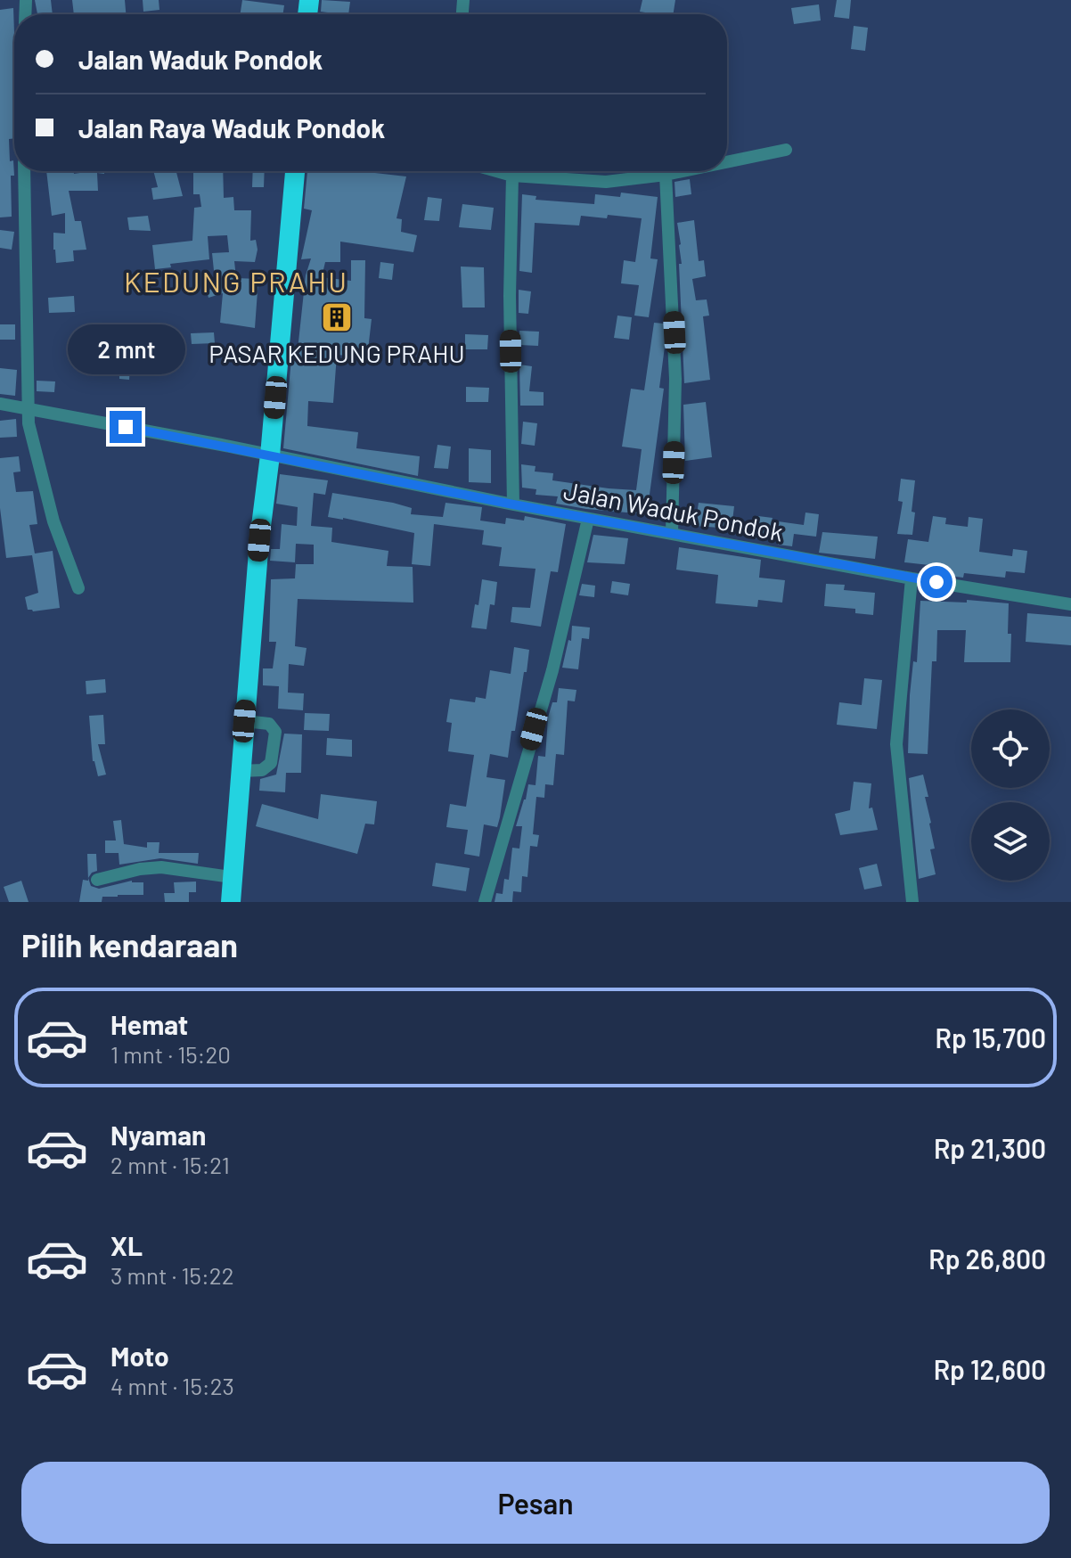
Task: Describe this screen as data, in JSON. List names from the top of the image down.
{
  "streets": {
    "street": ["Jalan Waduk Pondok"]
  },
  "districts": ["KEDUNG PRAHU"],
  "places": {
    "building": ["PASAR KEDUNG PRAHU"]
  },
  "page": {
    "banner": ["Jalan Waduk Pondok", "Jalan Raya Waduk Pondok"],
    "bubble": "2 mnt",
    "heading": "Pilih kendaraan",
    "list": [
      {
        "name": "Hemat",
        "note": "1 mnt · 15:20",
        "value": "Rp 15,700"
      },
      {
        "name": "Nyaman",
        "note": "2 mnt · 15:21",
        "value": "Rp 21,300"
      },
      {
        "name": "XL",
        "note": "3 mnt · 15:22",
        "value": "Rp 26,800"
      },
      {
        "name": "Moto",
        "note": "4 mnt · 15:23",
        "value": "Rp 12,600"
      }
    ],
    "buttons": "Pesan"
  }
}
